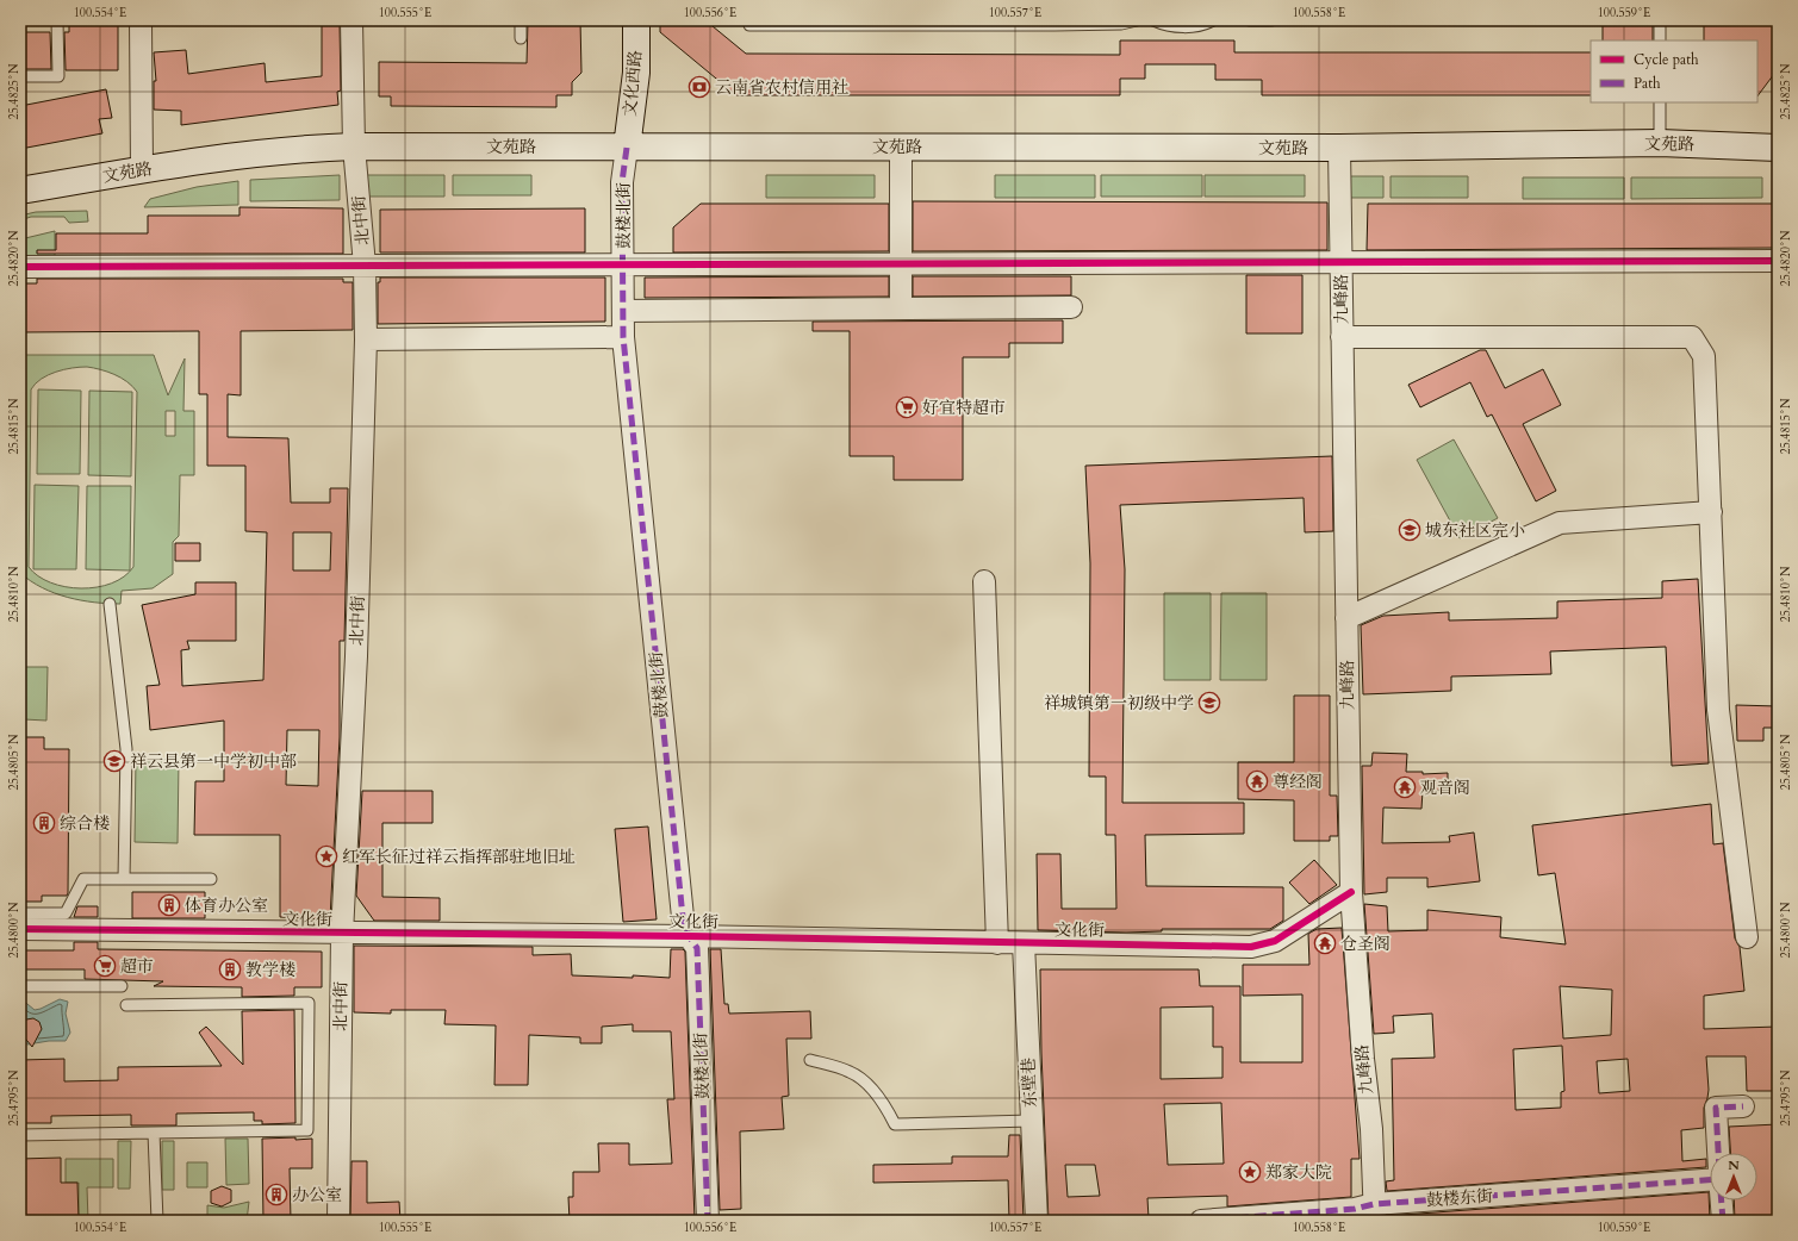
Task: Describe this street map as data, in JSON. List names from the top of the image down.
{
  "streets": {
    "main road": ["文化西路", "文苑路"],
    "street": [
      "鼓楼北街",
      "北中街",
      "九峰路",
      "文化街",
      "东壁巷",
      "鼓楼东街"
    ]
  },
  "crossings": [
    ["文化西路", "文苑路"],
    ["文化西路", "鼓楼北街"],
    ["文苑路", "鼓楼北街"],
    ["文苑路", "北中街"],
    ["文苑路", "九峰路"],
    ["鼓楼北街", "文化街"],
    ["北中街", "文化街"],
    ["九峰路", "文化街"],
    ["九峰路", "鼓楼东街"],
    ["文化街", "东壁巷"]
  ],
  "places": {
    "bank": ["云南省农村信用社"],
    "supermarket": ["好宜特超市", "超市"],
    "school or university": ["城东社区完小", "祥城镇第一初级中学", "祥云县第一中学初中部"],
    "temple": ["尊经阁", "观音阁", "仓圣阁"],
    "building": [
      "综合楼",
      "体育办公室",
      "教学楼",
      "办公室"
    ],
    "place": ["红军长征过祥云指挥部驻地旧址", "郑家大院"]
  },
  "legend": ["Cycle path", "Path"],
  "north": "top",
  "coordinates": [
    "100.554°E",
    "100.555°E",
    "100.556°E",
    "100.557°E",
    "100.558°E",
    "100.559°E",
    "25.4825°N",
    "25.4820°N",
    "25.4815°N",
    "25.4810°N",
    "25.4805°N",
    "25.4800°N",
    "25.4795°N"
  ]
}
